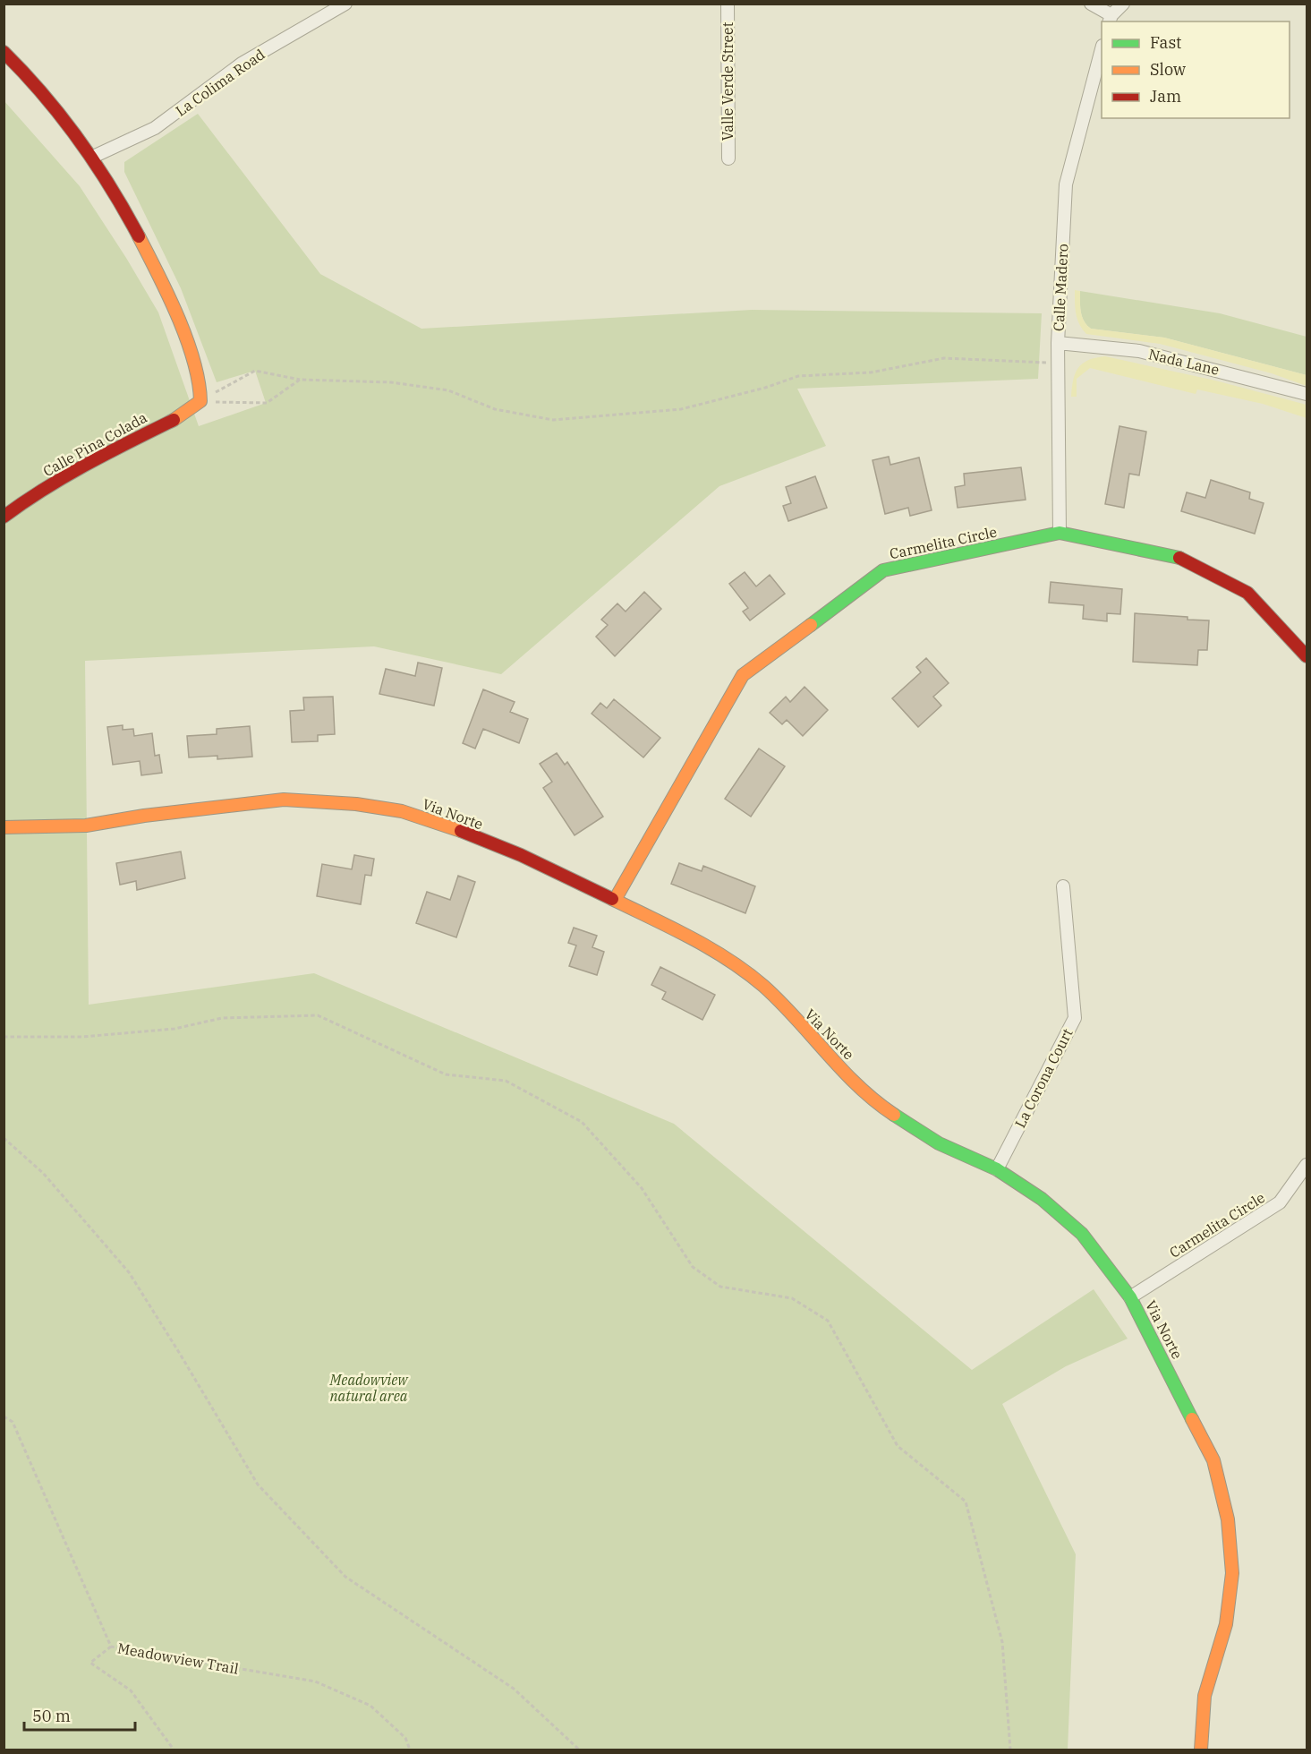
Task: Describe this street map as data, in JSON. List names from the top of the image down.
{
  "streets": {
    "street": [
      "Valle Verde Street",
      "La Colima Road",
      "Calle Madero",
      "Nada Lane",
      "Calle Pina Colada",
      "Carmelita Circle",
      "Via Norte",
      "La Corona Court"
    ],
    "path": ["Meadowview Trail"]
  },
  "crossings": [
    ["Calle Madero", "Nada Lane"],
    ["Calle Madero", "Carmelita Circle"],
    ["Carmelita Circle", "Via Norte"],
    ["Via Norte", "La Corona Court"]
  ],
  "parks": ["Meadowview natural area"],
  "legend": ["Fast", "Slow", "Jam"],
  "scale_bar": "50 m"
}
